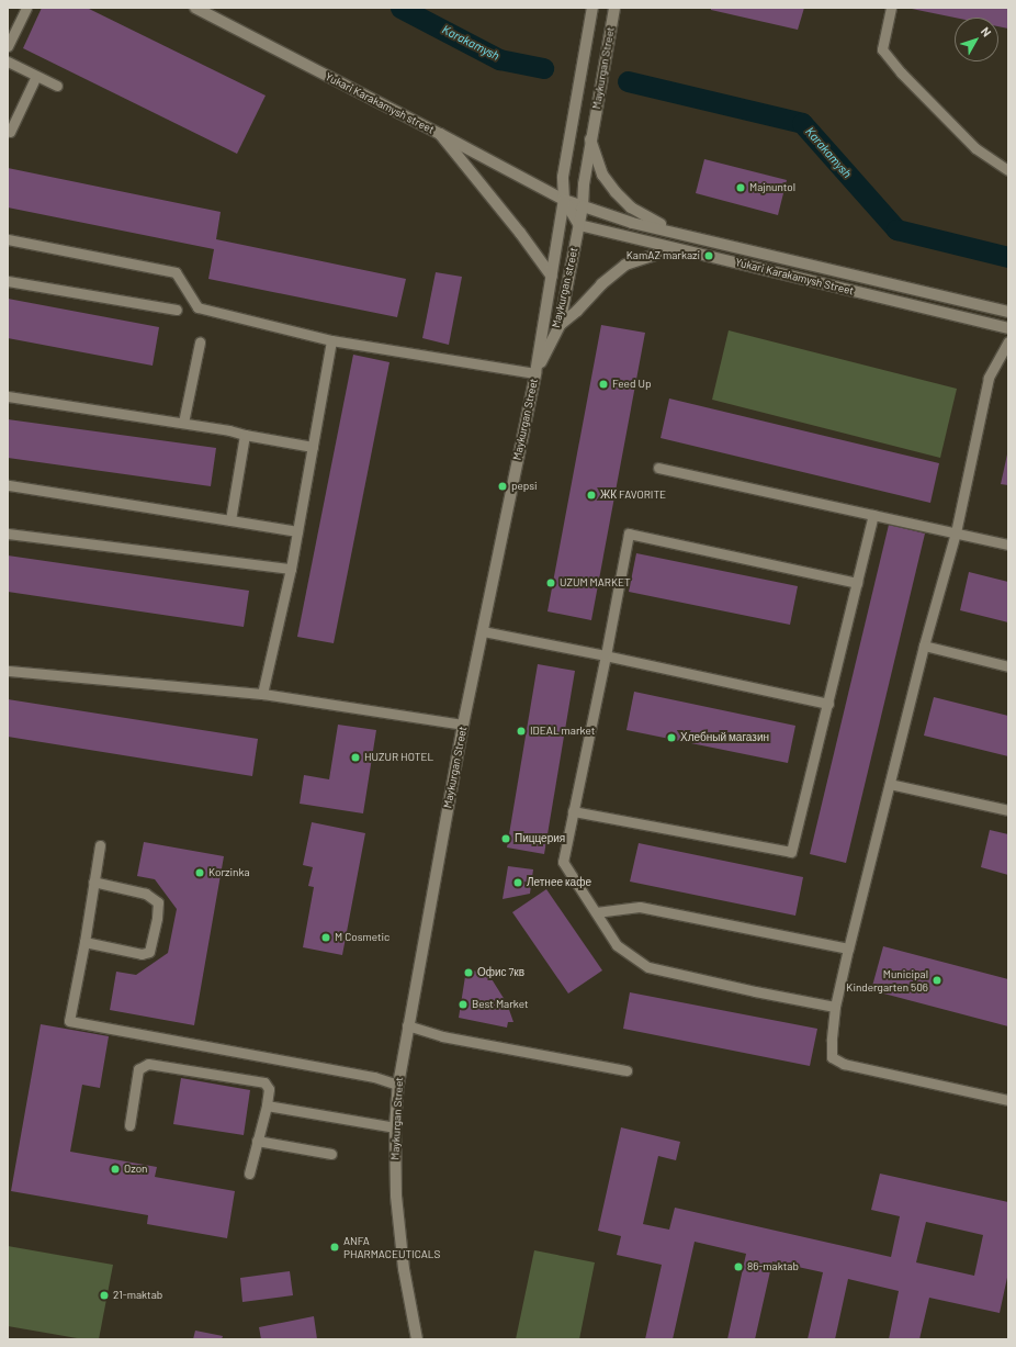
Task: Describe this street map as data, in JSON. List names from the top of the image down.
{
  "streets": {
    "main road": [
      "Maykurgan Street",
      "Yukari Karakamysh street",
      "Yukari Karakamysh Street",
      "Maykurgan street"
    ]
  },
  "crossings": [
    ["Maykurgan Street", "Yukari Karakamysh street"],
    ["Maykurgan Street", "Yukari Karakamysh Street"],
    ["Maykurgan Street", "Maykurgan street"],
    ["Yukari Karakamysh street", "Yukari Karakamysh Street"],
    ["Yukari Karakamysh street", "Maykurgan street"],
    ["Yukari Karakamysh Street", "Maykurgan street"]
  ],
  "water": ["Karakamysh"],
  "places": [
    "Majnuntol",
    "KamAZ markazi",
    "Feed Up",
    "pepsi",
    "ЖК FAVORITE",
    "UZUM MARKET",
    "IDEAL market",
    "Хлебный магазин",
    "HUZUR HOTEL",
    "Пиццерия",
    "Korzinka",
    "Летнее кафе",
    "M Cosmetic",
    "Офис 7кв",
    "Municipal Kindergarten 506",
    "Best Market",
    "Ozon",
    "ANFA PHARMACEUTICALS",
    "86-maktab",
    "21-maktab"
  ],
  "north": "top right"
}
